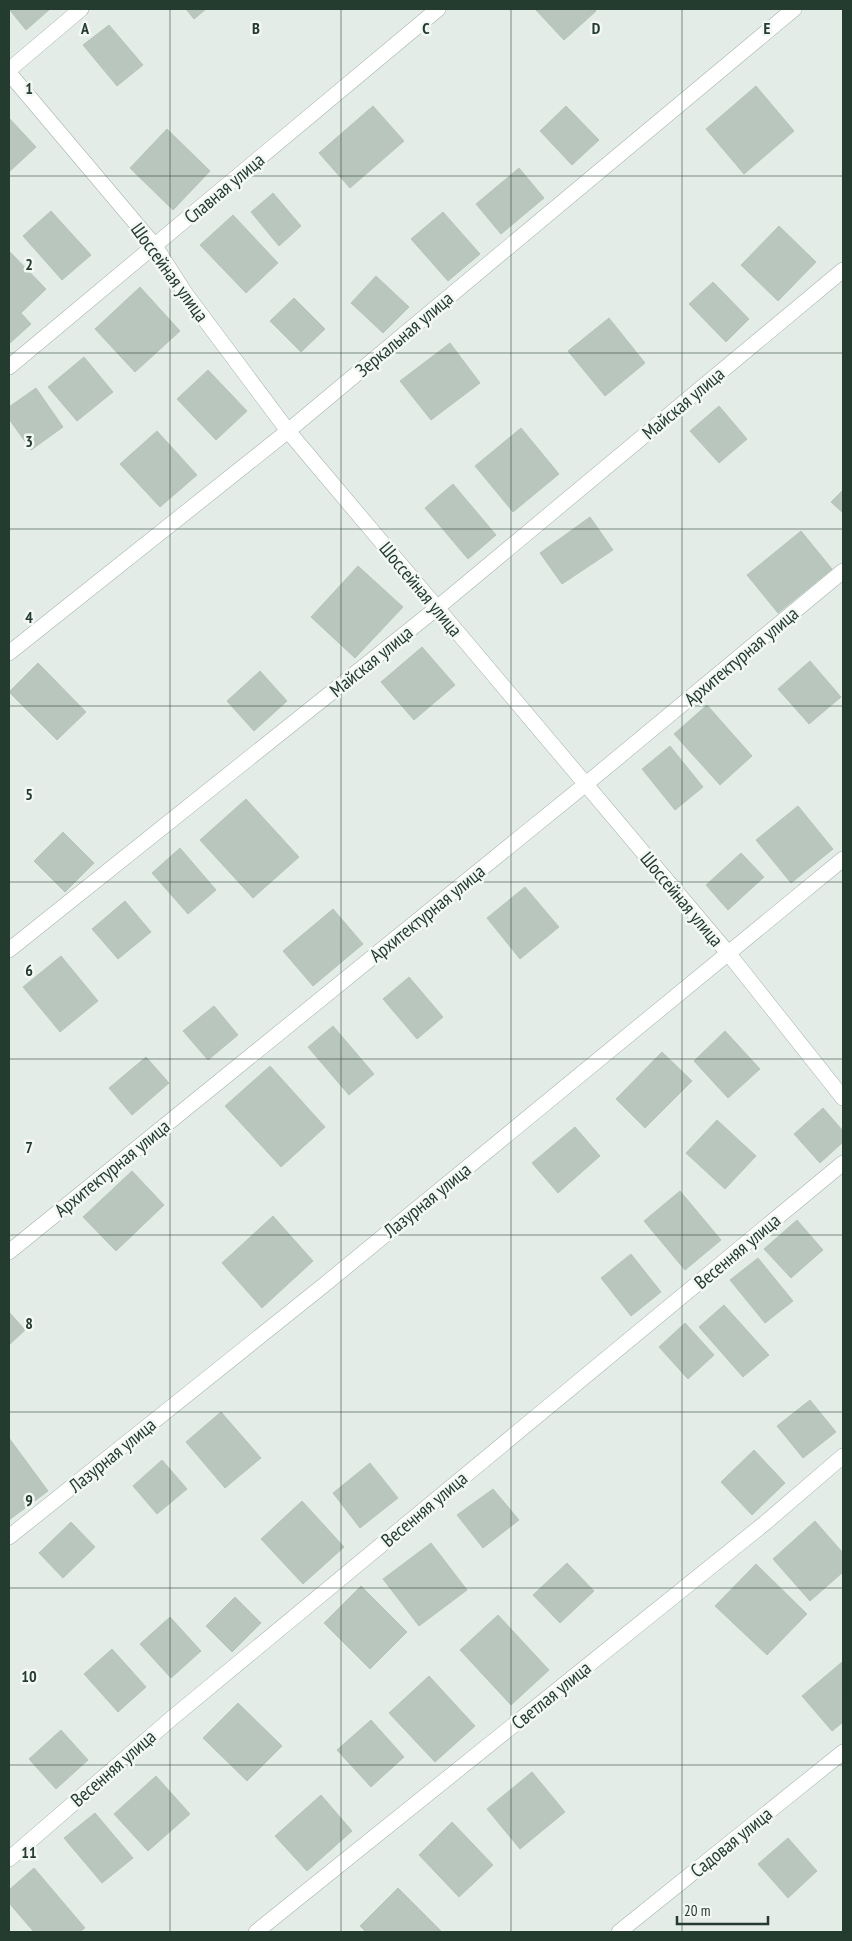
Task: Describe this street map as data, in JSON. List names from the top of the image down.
{
  "streets": {
    "street": [
      "Славная улица",
      "Шоссейная улица",
      "Зеркальная улица",
      "Майская улица",
      "Архитектурная улица",
      "Лазурная улица",
      "Весенняя улица",
      "Светлая улица",
      "Садовая улица"
    ]
  },
  "crossings": [
    ["Славная улица", "Шоссейная улица"],
    ["Шоссейная улица", "Зеркальная улица"],
    ["Шоссейная улица", "Майская улица"],
    ["Шоссейная улица", "Архитектурная улица"],
    ["Шоссейная улица", "Лазурная улица"]
  ],
  "scale_bar": "20 m",
  "grid": {
    "columns": [
      "A",
      "B",
      "C",
      "D",
      "E"
    ],
    "rows": [
      "1",
      "2",
      "3",
      "4",
      "5",
      "6",
      "7",
      "8",
      "9",
      "10",
      "11"
    ]
  }
}
